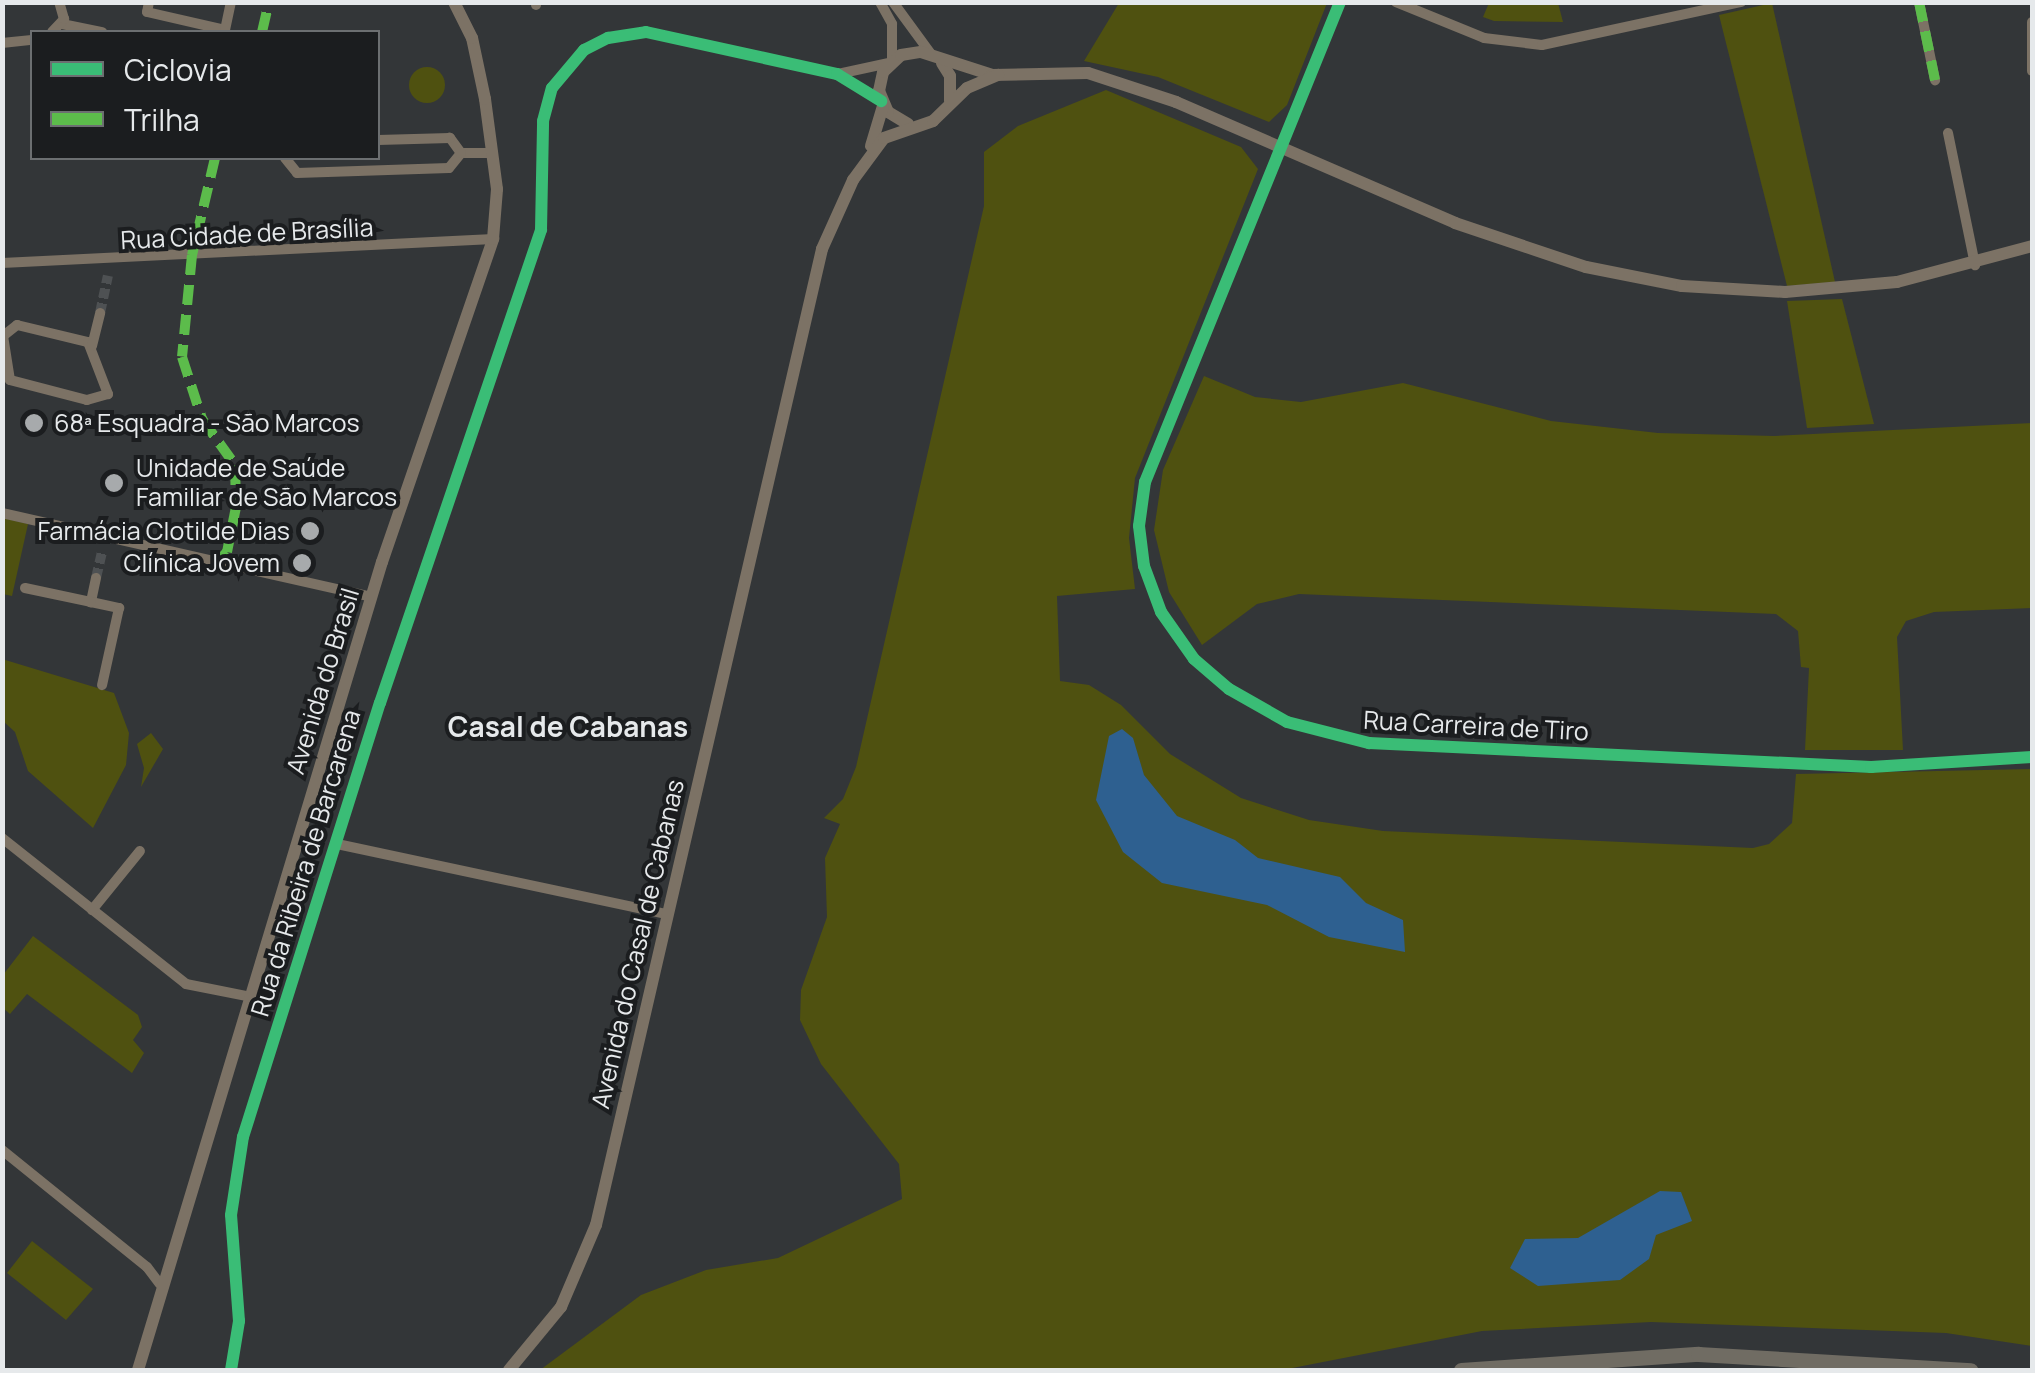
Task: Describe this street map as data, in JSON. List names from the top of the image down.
{
  "streets": {
    "street": [
      "Rua Cidade de Brasília",
      "Avenida do Brasil",
      "Rua Carreira de Tiro",
      "Rua da Ribeira de Barcarena",
      "Avenida do Casal de Cabanas"
    ]
  },
  "crossings": [
    ["Rua Cidade de Brasília", "Avenida do Brasil"],
    ["Rua Carreira de Tiro", "Avenida do Casal de Cabanas"],
    ["Rua da Ribeira de Barcarena", "Avenida do Casal de Cabanas"]
  ],
  "districts": ["Casal de Cabanas"],
  "places": [
    "68ª Esquadra - São Marcos",
    "Unidade de Saúde Familiar de São Marcos",
    "Farmácia Clotilde Dias",
    "Clínica Jovem"
  ],
  "legend": ["Ciclovia", "Trilha"]
}
